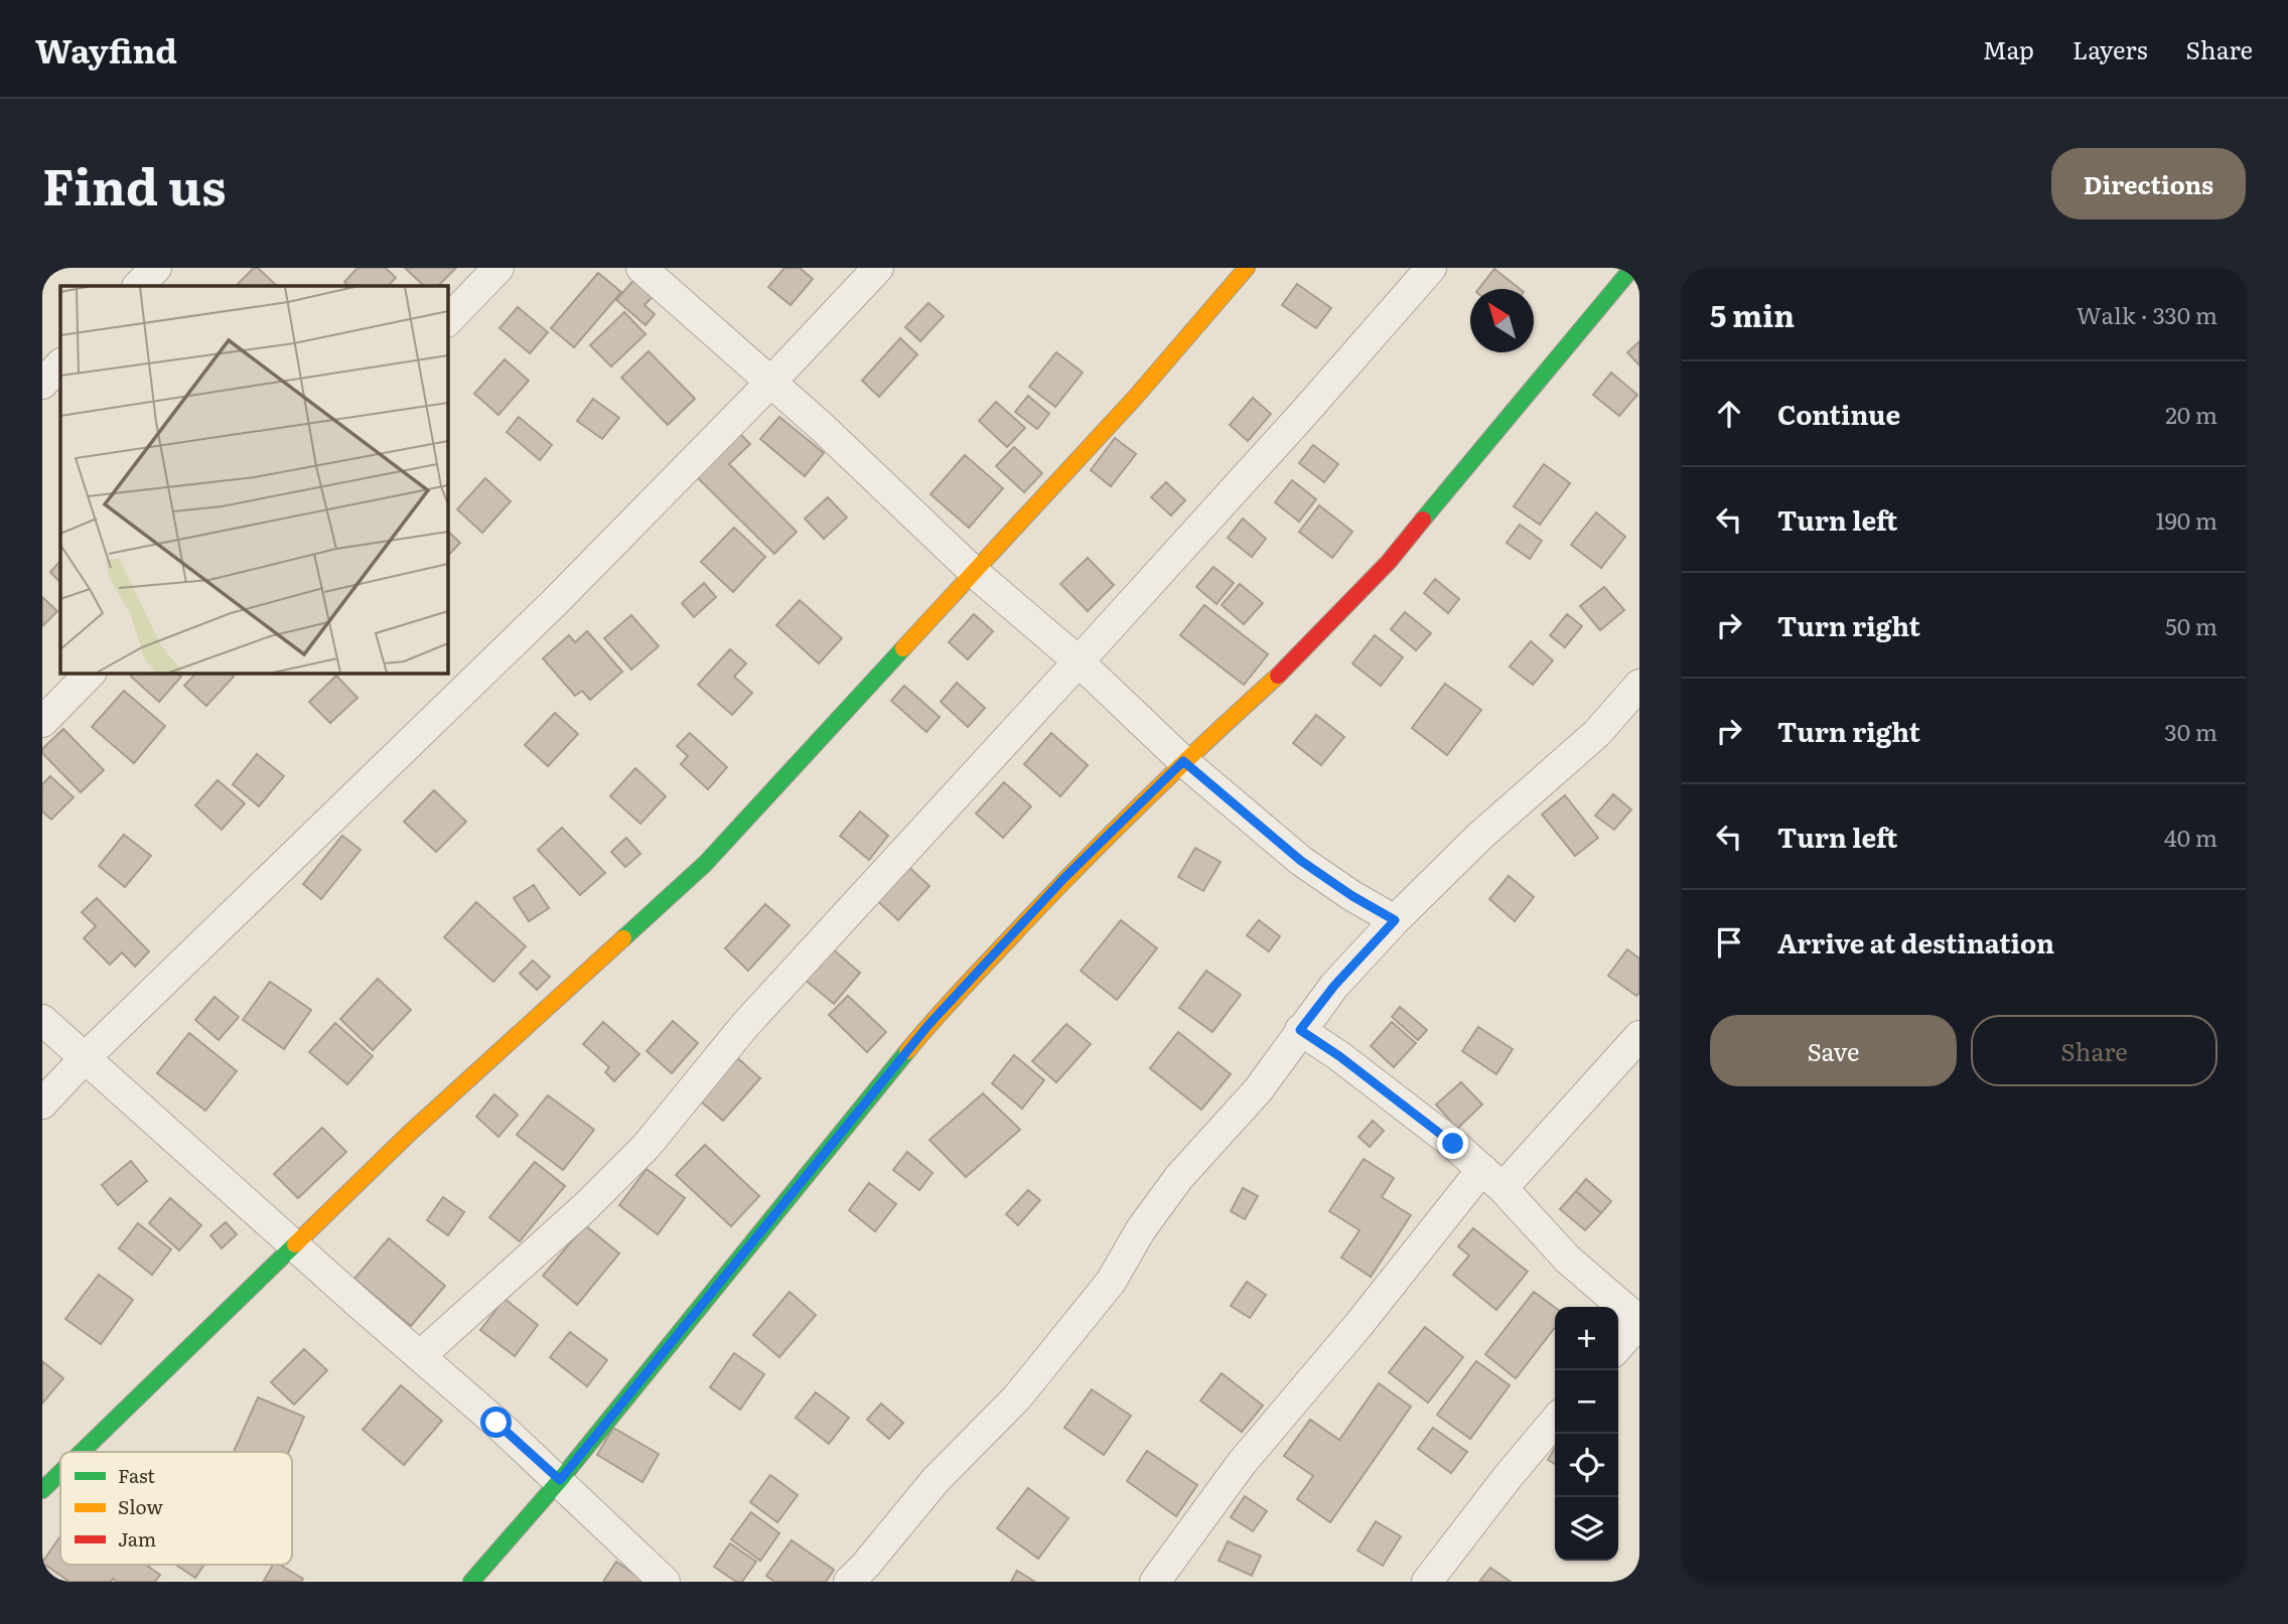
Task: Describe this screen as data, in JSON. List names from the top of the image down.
{
  "legend": ["Fast", "Slow", "Jam"],
  "north": "top left",
  "page": {
    "header": "Wayfind",
    "nav": ["Map", "Layers", "Share"],
    "title": "Find us",
    "buttons": [
      "Directions",
      ["Save", "Share"]
    ],
    "heading": ["5 min", "Walk · 330 m"],
    "list": [
      ["Continue", "20 m"],
      ["Turn left", "190 m"],
      ["Turn right", "50 m"],
      ["Turn right", "30 m"],
      ["Turn left", "40 m"],
      "Arrive at destination"
    ],
    "map_buttons": ["+", "−"]
  }
}
